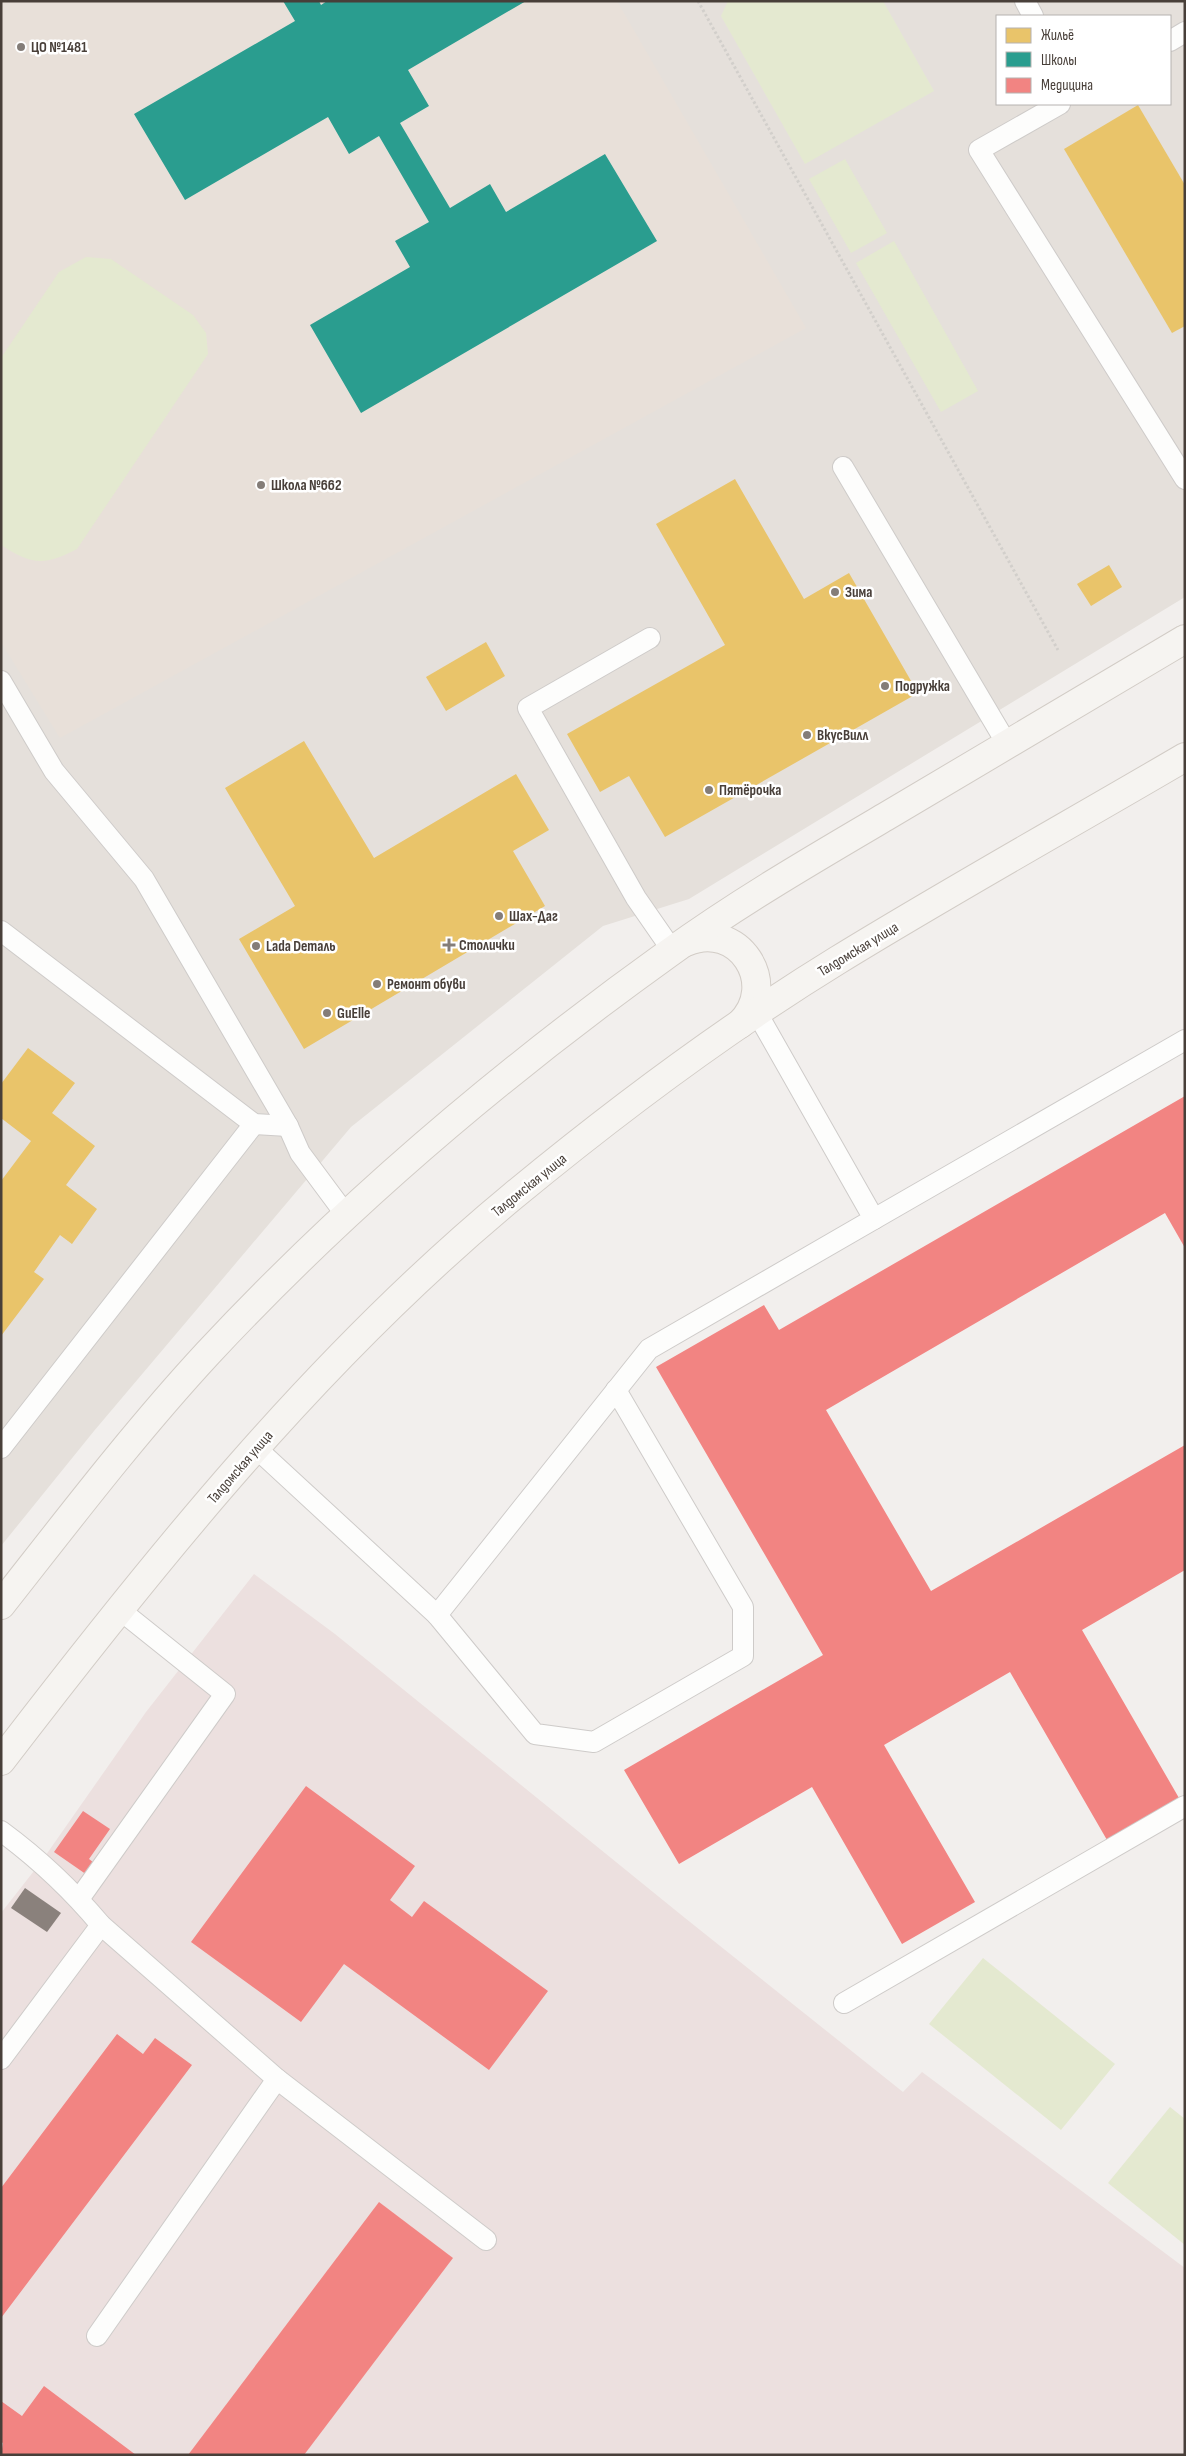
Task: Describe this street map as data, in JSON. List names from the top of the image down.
{
  "streets": {
    "main road": ["Талдомская улица"]
  },
  "places": {
    "other": [
      "ЦО №1481",
      "Школа №662",
      "Зима",
      "Подружка",
      "ВкусВилл",
      "Пятёрочка",
      "Шах-Даг",
      "Lada Dеталь",
      "Ремонт обуви",
      "GuElle"
    ],
    "health": ["Столички"]
  },
  "legend": ["Жильё", "Школы", "Медицина"]
}
